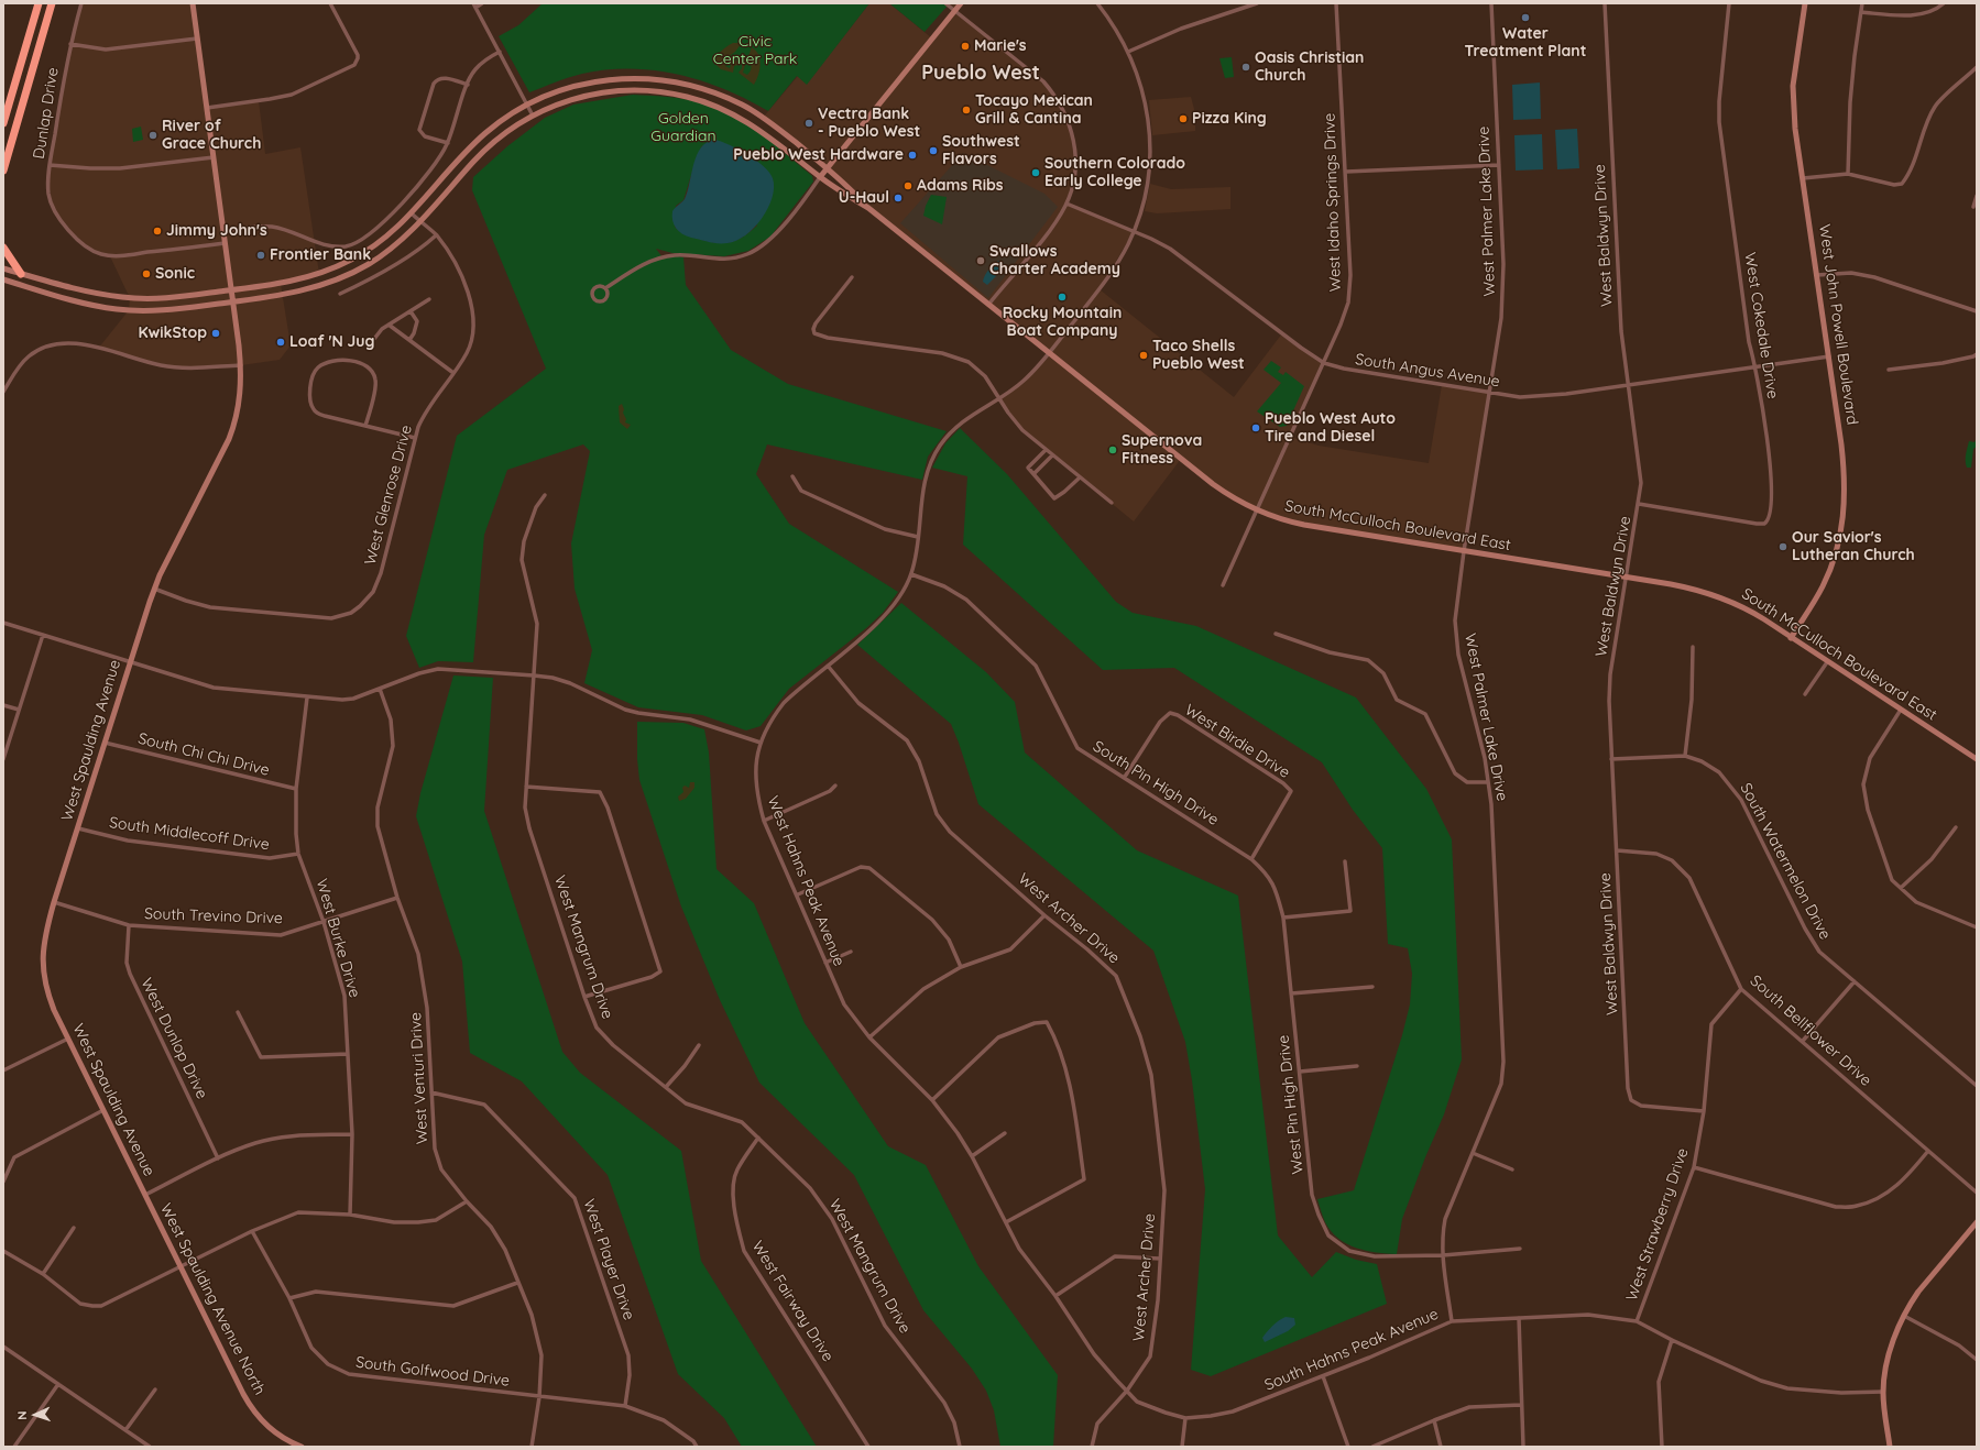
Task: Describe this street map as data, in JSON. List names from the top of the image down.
{
  "streets": {
    "main road": [
      "West John Powell Boulevard",
      "South McCulloch Boulevard East",
      "West Spaulding Avenue",
      "West Spaulding Avenue North"
    ],
    "street": [
      "Dunlap Drive",
      "West Idaho Springs Drive",
      "West Palmer Lake Drive",
      "West Baldwyn Drive",
      "West Cokedale Drive",
      "South Angus Avenue",
      "West Glenrose Drive",
      "West Birdie Drive",
      "South Chi Chi Drive",
      "South Pin High Drive",
      "South Middlecoff Drive",
      "South Watermelon Drive",
      "West Hahns Peak Avenue",
      "South Trevino Drive",
      "West Archer Drive",
      "West Burke Drive",
      "West Mangrum Drive",
      "South Bellflower Drive",
      "West Dunlop Drive",
      "West Venturi Drive",
      "West Pin High Drive",
      "West Strawberry Drive",
      "West Player Drive",
      "West Fairway Drive",
      "South Hahns Peak Avenue",
      "South Golfwood Drive"
    ]
  },
  "crossings": [
    ["Dunlap Drive", "West Spaulding Avenue"],
    ["West Idaho Springs Drive", "South Angus Avenue"],
    ["West Idaho Springs Drive", "South McCulloch Boulevard East"],
    ["West Palmer Lake Drive", "South Angus Avenue"],
    ["West Palmer Lake Drive", "South McCulloch Boulevard East"],
    ["West Palmer Lake Drive", "West Pin High Drive"],
    ["West Palmer Lake Drive", "South Hahns Peak Avenue"],
    ["West Baldwyn Drive", "West Cokedale Drive"],
    ["West Baldwyn Drive", "South Angus Avenue"],
    ["West Baldwyn Drive", "South McCulloch Boulevard East"],
    ["West Baldwyn Drive", "South Watermelon Drive"],
    ["West Baldwyn Drive", "South Bellflower Drive"],
    ["West Baldwyn Drive", "West Strawberry Drive"],
    ["West John Powell Boulevard", "South Angus Avenue"],
    ["West John Powell Boulevard", "South McCulloch Boulevard East"],
    ["West Cokedale Drive", "South Angus Avenue"],
    ["South Angus Avenue", "West Hahns Peak Avenue"],
    ["West Glenrose Drive", "South McCulloch Boulevard East"],
    ["West Glenrose Drive", "West Spaulding Avenue"],
    ["South McCulloch Boulevard East", "West Spaulding Avenue"],
    ["South McCulloch Boulevard East", "West Hahns Peak Avenue"],
    ["West Spaulding Avenue", "South Chi Chi Drive"],
    ["West Spaulding Avenue", "South Middlecoff Drive"],
    ["West Spaulding Avenue", "South Trevino Drive"],
    ["West Spaulding Avenue", "West Spaulding Avenue North"],
    ["West Birdie Drive", "South Pin High Drive"],
    ["West Birdie Drive", "West Pin High Drive"],
    ["South Chi Chi Drive", "West Burke Drive"],
    ["South Pin High Drive", "West Hahns Peak Avenue"],
    ["South Pin High Drive", "West Pin High Drive"],
    ["South Middlecoff Drive", "West Burke Drive"],
    ["West Hahns Peak Avenue", "West Archer Drive"],
    ["West Hahns Peak Avenue", "South Hahns Peak Avenue"],
    ["South Trevino Drive", "West Burke Drive"],
    ["South Trevino Drive", "West Dunlop Drive"],
    ["South Trevino Drive", "West Venturi Drive"],
    ["West Mangrum Drive", "West Fairway Drive"],
    ["South Bellflower Drive", "West Strawberry Drive"],
    ["West Venturi Drive", "West Player Drive"],
    ["West Venturi Drive", "South Golfwood Drive"],
    ["West Strawberry Drive", "South Hahns Peak Avenue"],
    ["West Player Drive", "South Golfwood Drive"]
  ],
  "districts": ["Pueblo West"],
  "parks": ["Civic Center Park", "Golden Guardian"],
  "places": [
    "Water Treatment Plant",
    "Marie's",
    "Oasis Christian Church",
    "Tocayo Mexican Grill & Cantina",
    "Pizza King",
    "Vectra Bank - Pueblo West",
    "River of Grace Church",
    "Southwest Flavors",
    "Pueblo West Hardware",
    "Southern Colorado Early College",
    "Adams Ribs",
    "U-Haul",
    "Jimmy John's",
    "Frontier Bank",
    "Swallows Charter Academy",
    "Sonic",
    "Rocky Mountain Boat Company",
    "KwikStop",
    "Loaf 'N Jug",
    "Taco Shells Pueblo West",
    "Pueblo West Auto Tire and Diesel",
    "Supernova Fitness",
    "Our Savior's Lutheran Church"
  ],
  "north": "left"
}
